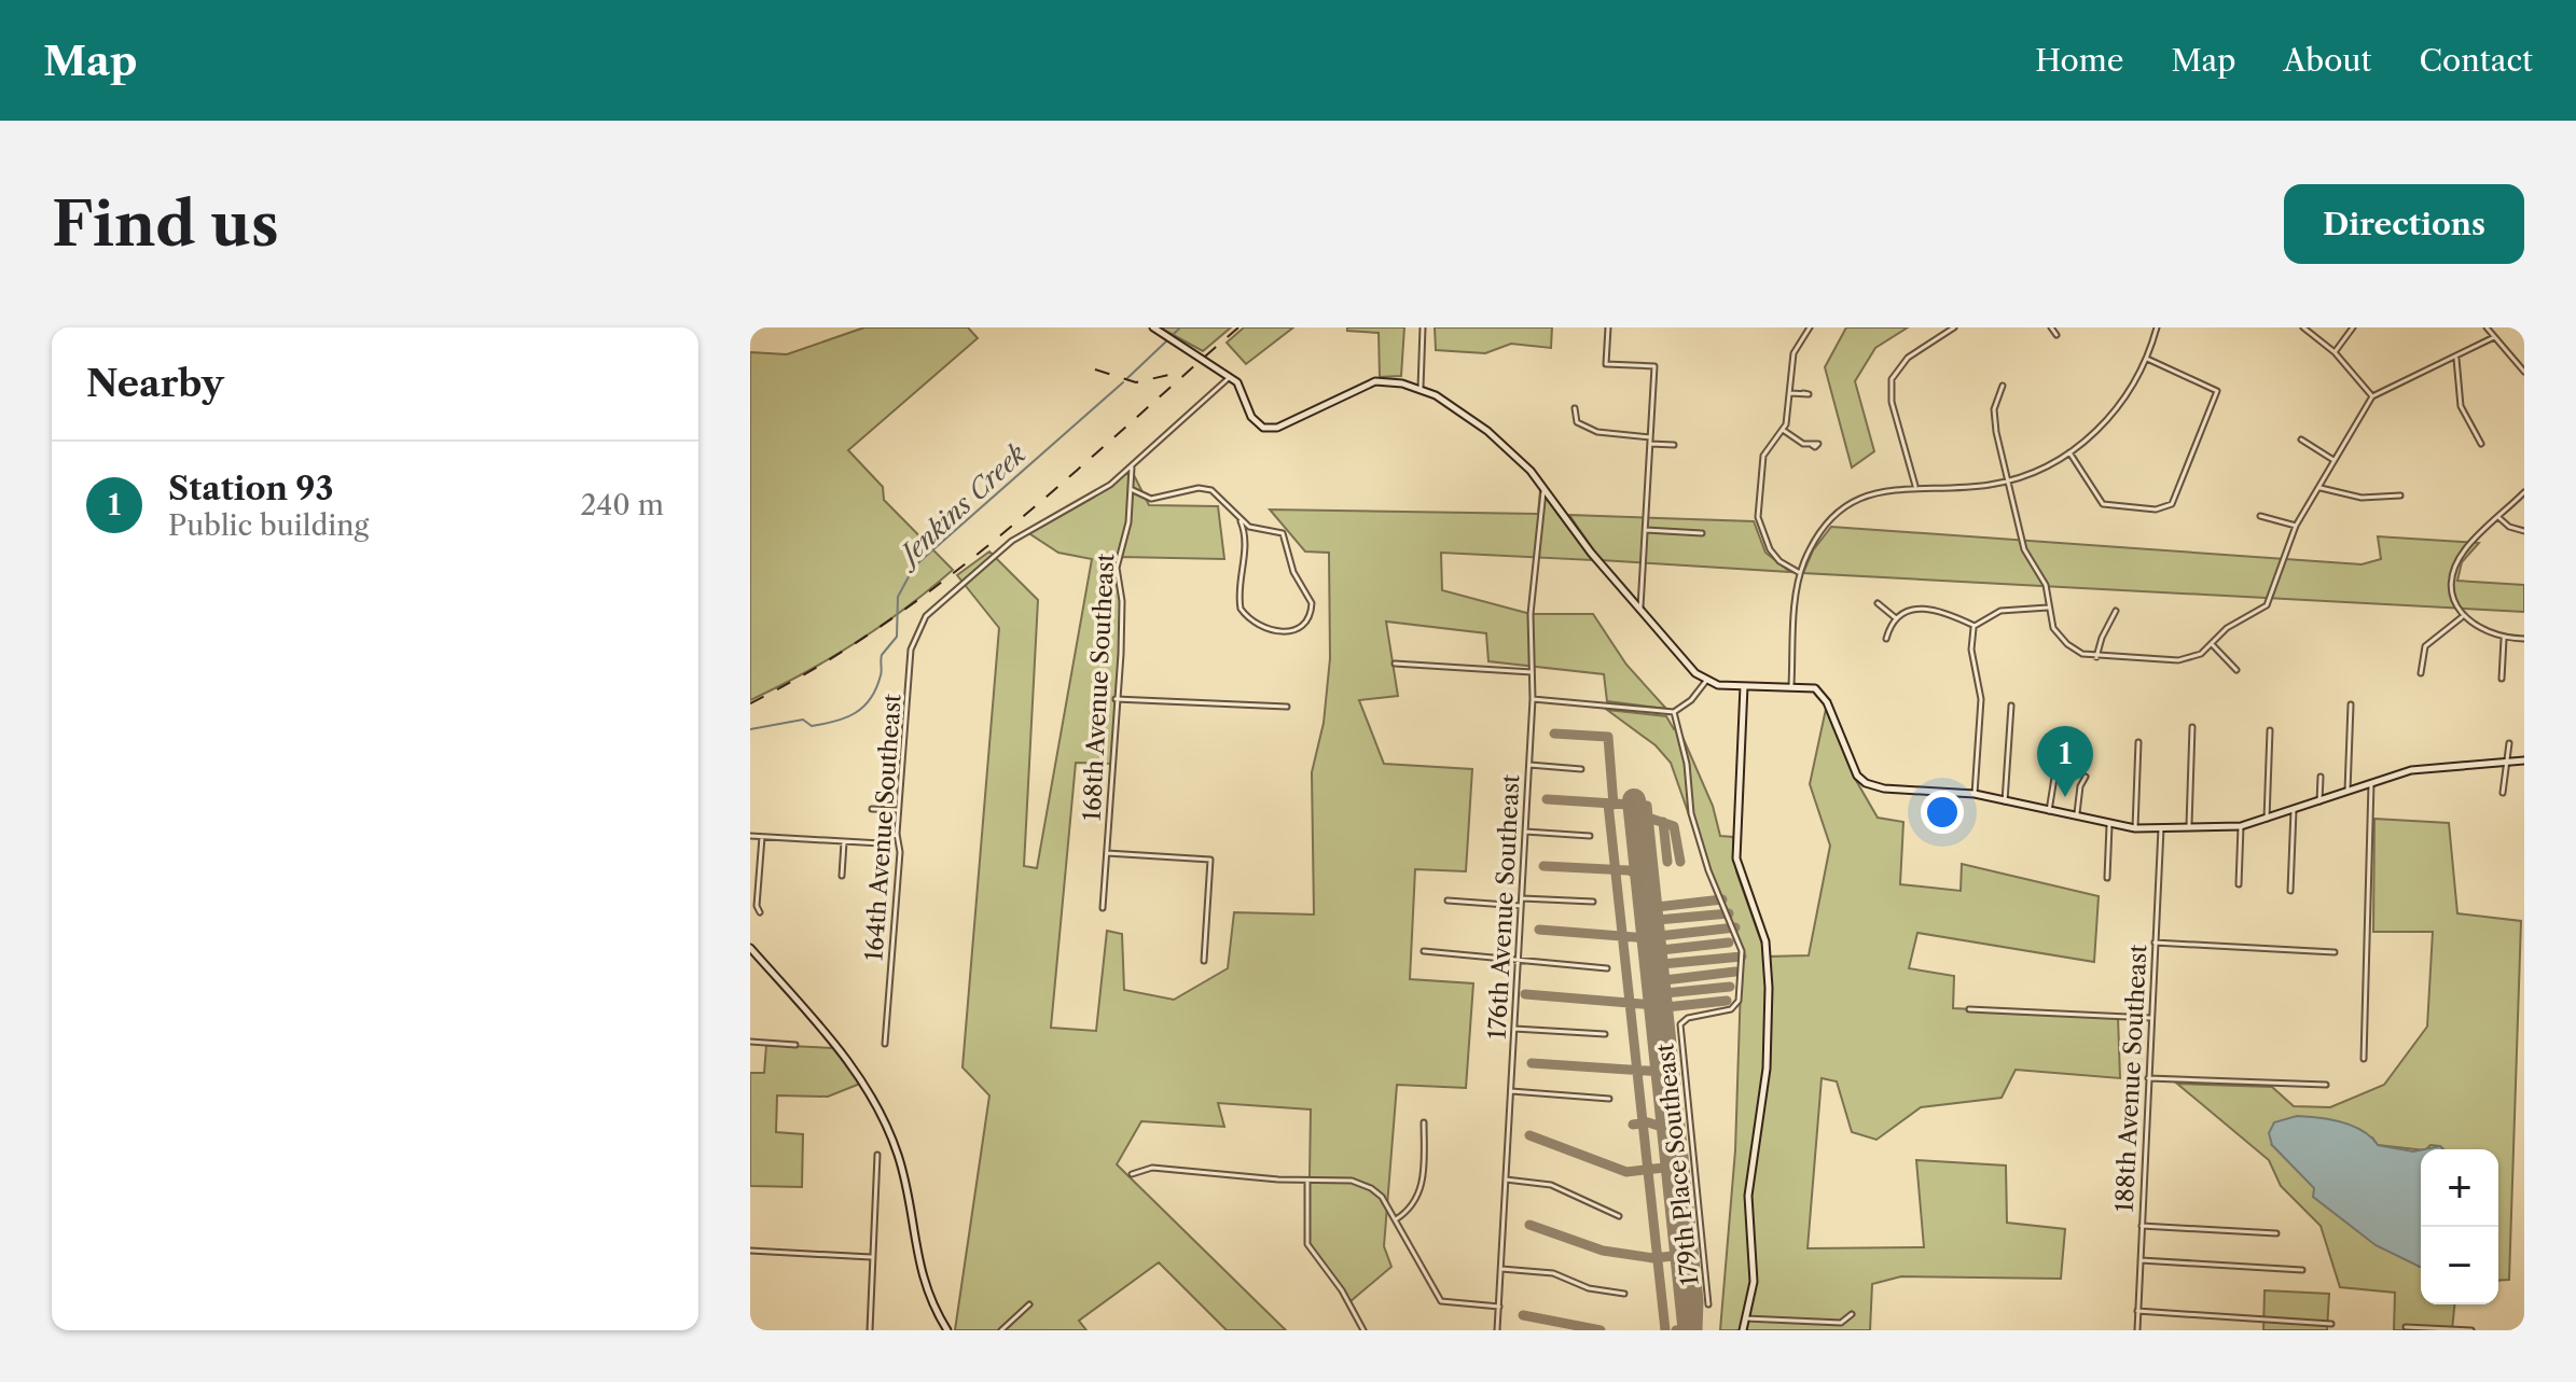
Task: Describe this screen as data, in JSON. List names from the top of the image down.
{
  "streets": {
    "street": [
      "168th Avenue Southeast",
      "164th Avenue Southeast",
      "176th Avenue Southeast",
      "188th Avenue Southeast",
      "179th Place Southeast"
    ]
  },
  "crossings": [
    ["168th Avenue Southeast", "164th Avenue Southeast"]
  ],
  "water": ["Jenkins Creek"],
  "page": {
    "header": "Map",
    "nav": [
      "Home",
      "Map",
      "About",
      "Contact"
    ],
    "buttons": "Directions",
    "title": "Find us",
    "heading": "Nearby",
    "list": [
      {
        "mark": "1",
        "name": "Station 93",
        "note": "Public building",
        "value": "240 m"
      }
    ],
    "pins": "1",
    "map_buttons": ["+", "−"]
  }
}
